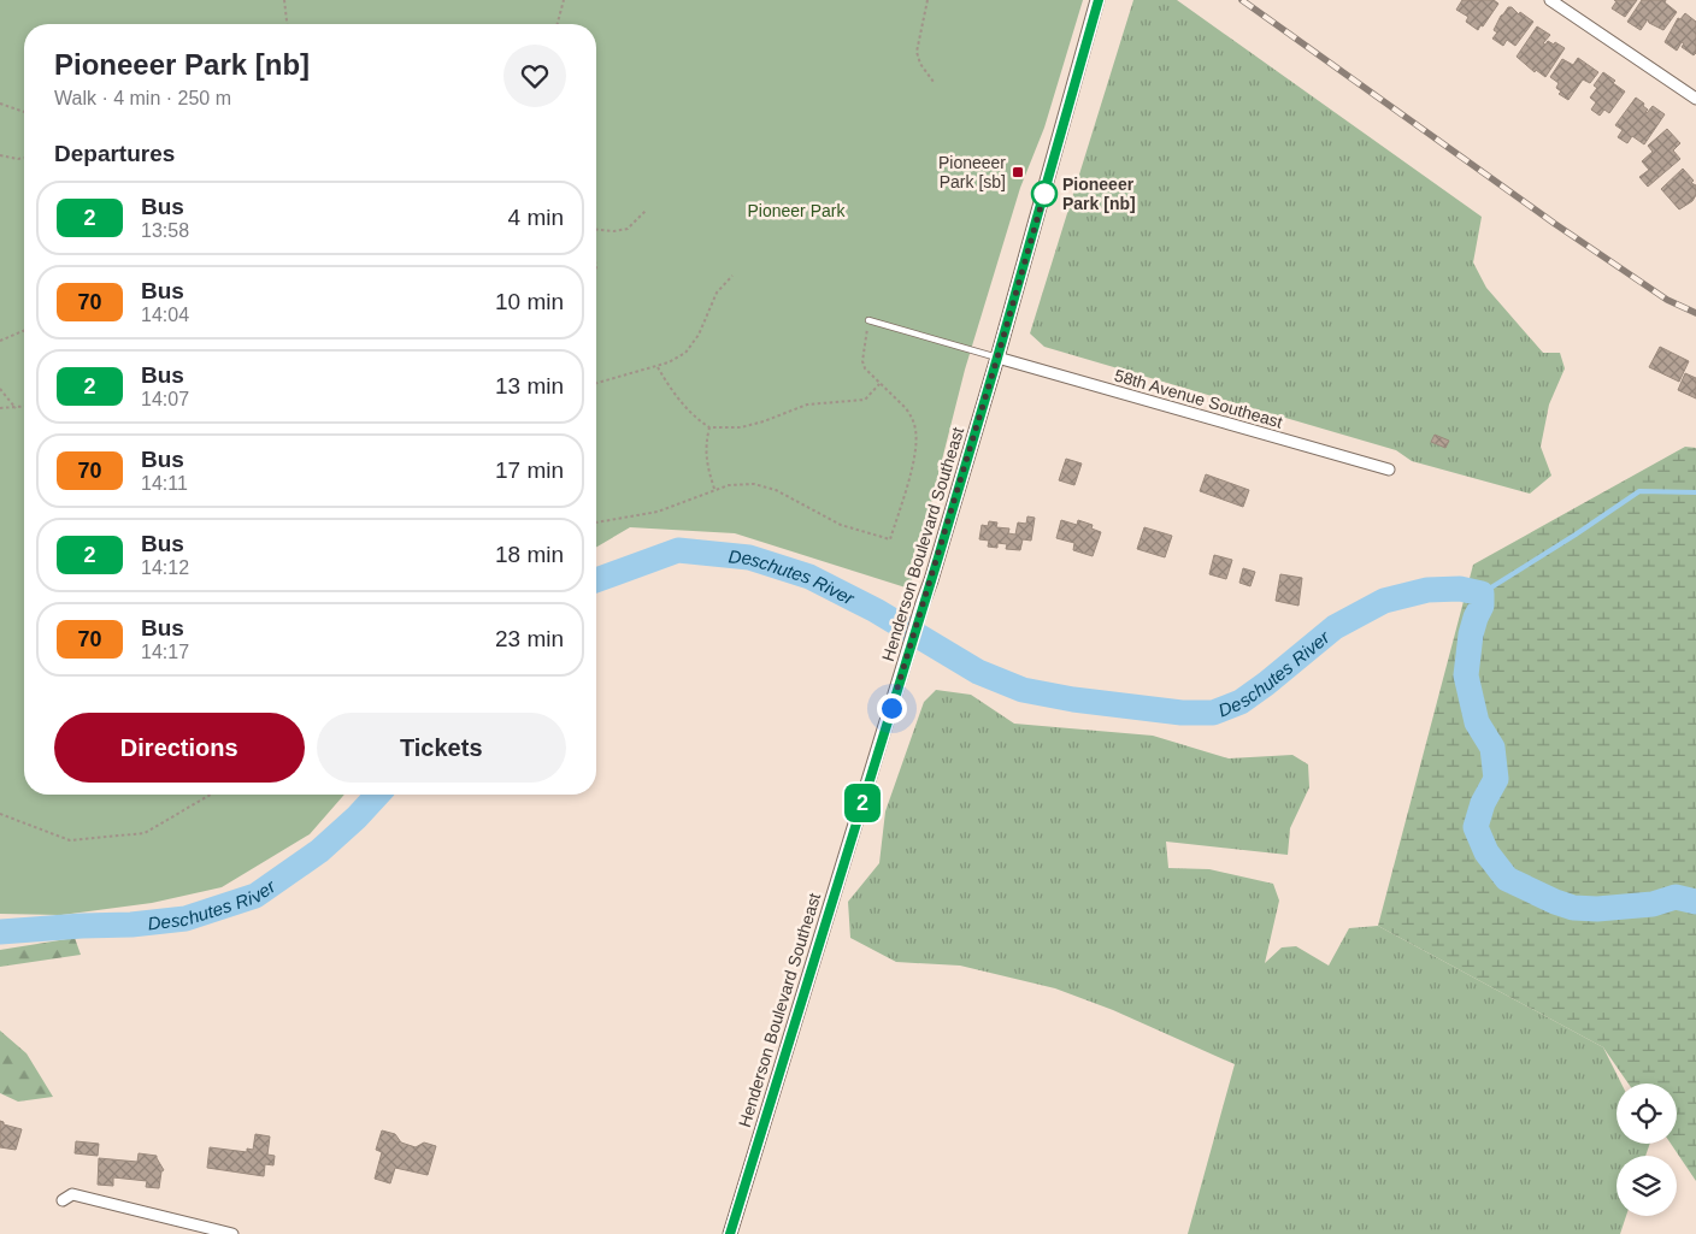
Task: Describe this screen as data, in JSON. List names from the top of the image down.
{
  "streets": {
    "street": ["58th Avenue Southeast", "Henderson Boulevard Southeast"]
  },
  "crossings": [
    ["58th Avenue Southeast", "Henderson Boulevard Southeast"]
  ],
  "water": ["Deschutes River"],
  "parks": ["Pioneer Park"],
  "places": {
    "transit": ["Pioneeer Park [sb]"],
    "other": ["Pioneeer Park [nb]"]
  },
  "lines": ["bus line 2"],
  "page": {
    "on_map": "2",
    "heading": [
      ["Pioneeer Park [nb]", "Walk · 4 min · 250 m"],
      "Departures"
    ],
    "list": [
      {
        "mark": "2",
        "name": "Bus",
        "note": "13:58",
        "value": "4 min"
      },
      {
        "mark": "70",
        "name": "Bus",
        "note": "14:04",
        "value": "10 min"
      },
      {
        "mark": "2",
        "name": "Bus",
        "note": "14:07",
        "value": "13 min"
      },
      {
        "mark": "70",
        "name": "Bus",
        "note": "14:11",
        "value": "17 min"
      },
      {
        "mark": "2",
        "name": "Bus",
        "note": "14:12",
        "value": "18 min"
      },
      {
        "mark": "70",
        "name": "Bus",
        "note": "14:17",
        "value": "23 min"
      }
    ],
    "buttons": ["Directions", "Tickets"]
  }
}
